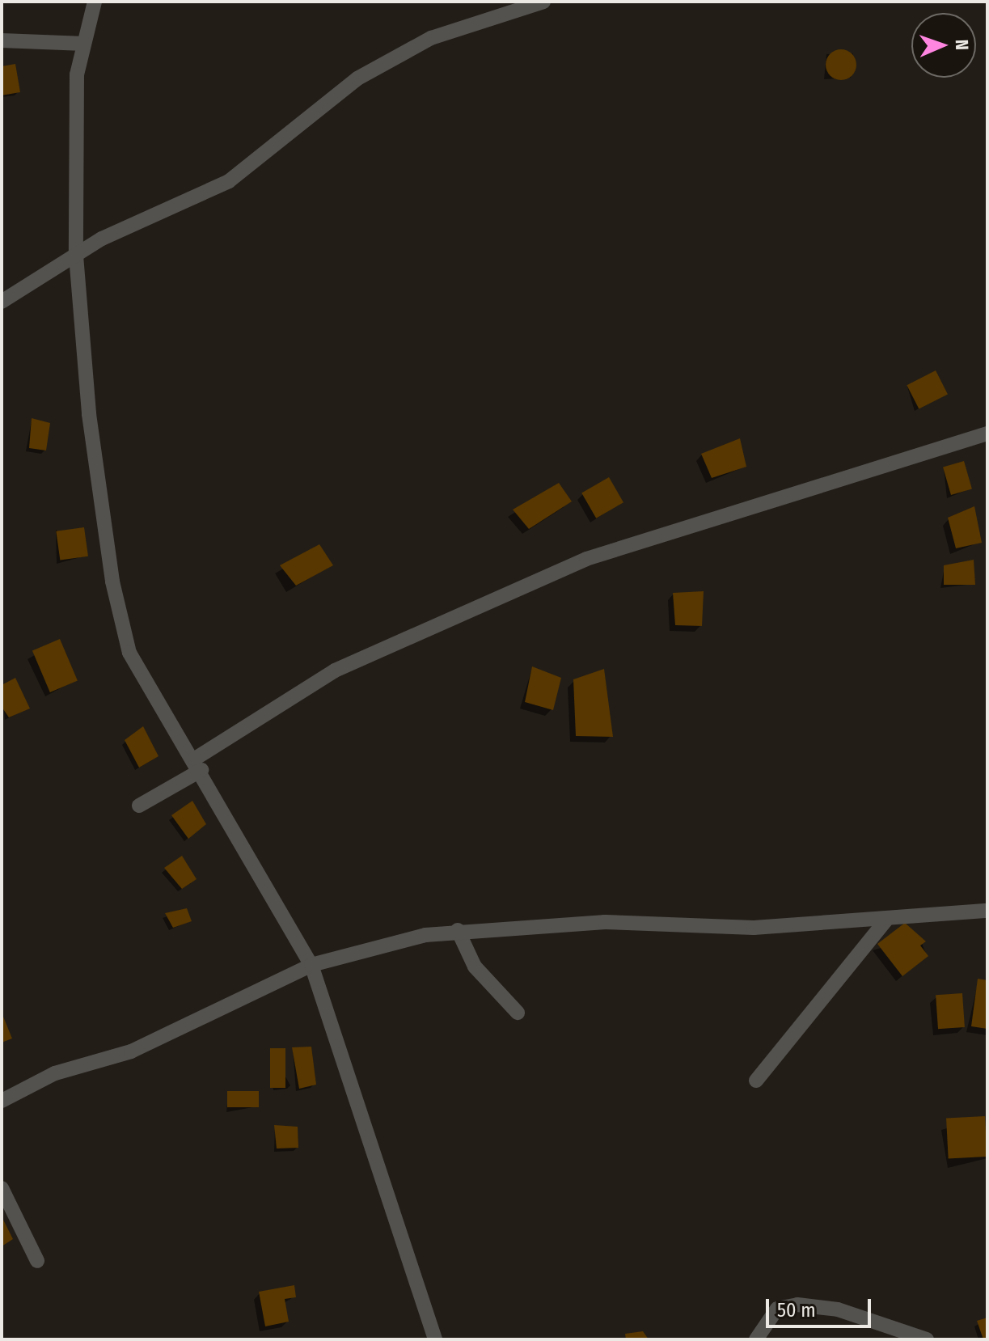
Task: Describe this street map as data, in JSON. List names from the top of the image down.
{
  "scale_bar": "50 m",
  "north": "right"
}
